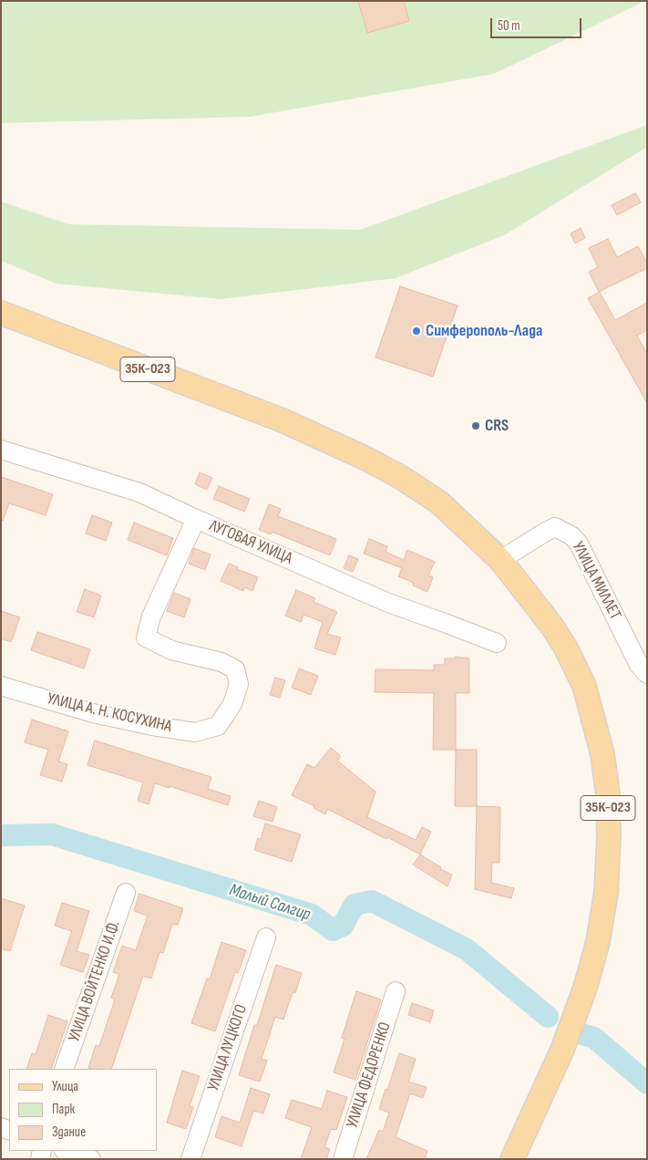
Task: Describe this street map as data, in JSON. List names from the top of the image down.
{
  "streets": {
    "main road": ["35К-023"],
    "street": [
      "ЛУГОВАЯ УЛИЦА",
      "УЛИЦА МИЛЛЕТ",
      "УЛИЦА А. Н. КОСУХИНА",
      "УЛИЦА ВОЙТЕНКО И.Ф.",
      "УЛИЦА ЛУЦКОГО",
      "УЛИЦА ФЕДОРЕНКО"
    ]
  },
  "crossings": [
    ["35К-023", "УЛИЦА МИЛЛЕТ"],
    ["ЛУГОВАЯ УЛИЦА", "УЛИЦА А. Н. КОСУХИНА"]
  ],
  "water": ["Малый Салгир"],
  "places": ["Симферополь-Лада", "CRS"],
  "legend": ["Улица", "Парк", "Здание"],
  "scale_bar": "50 m"
}
